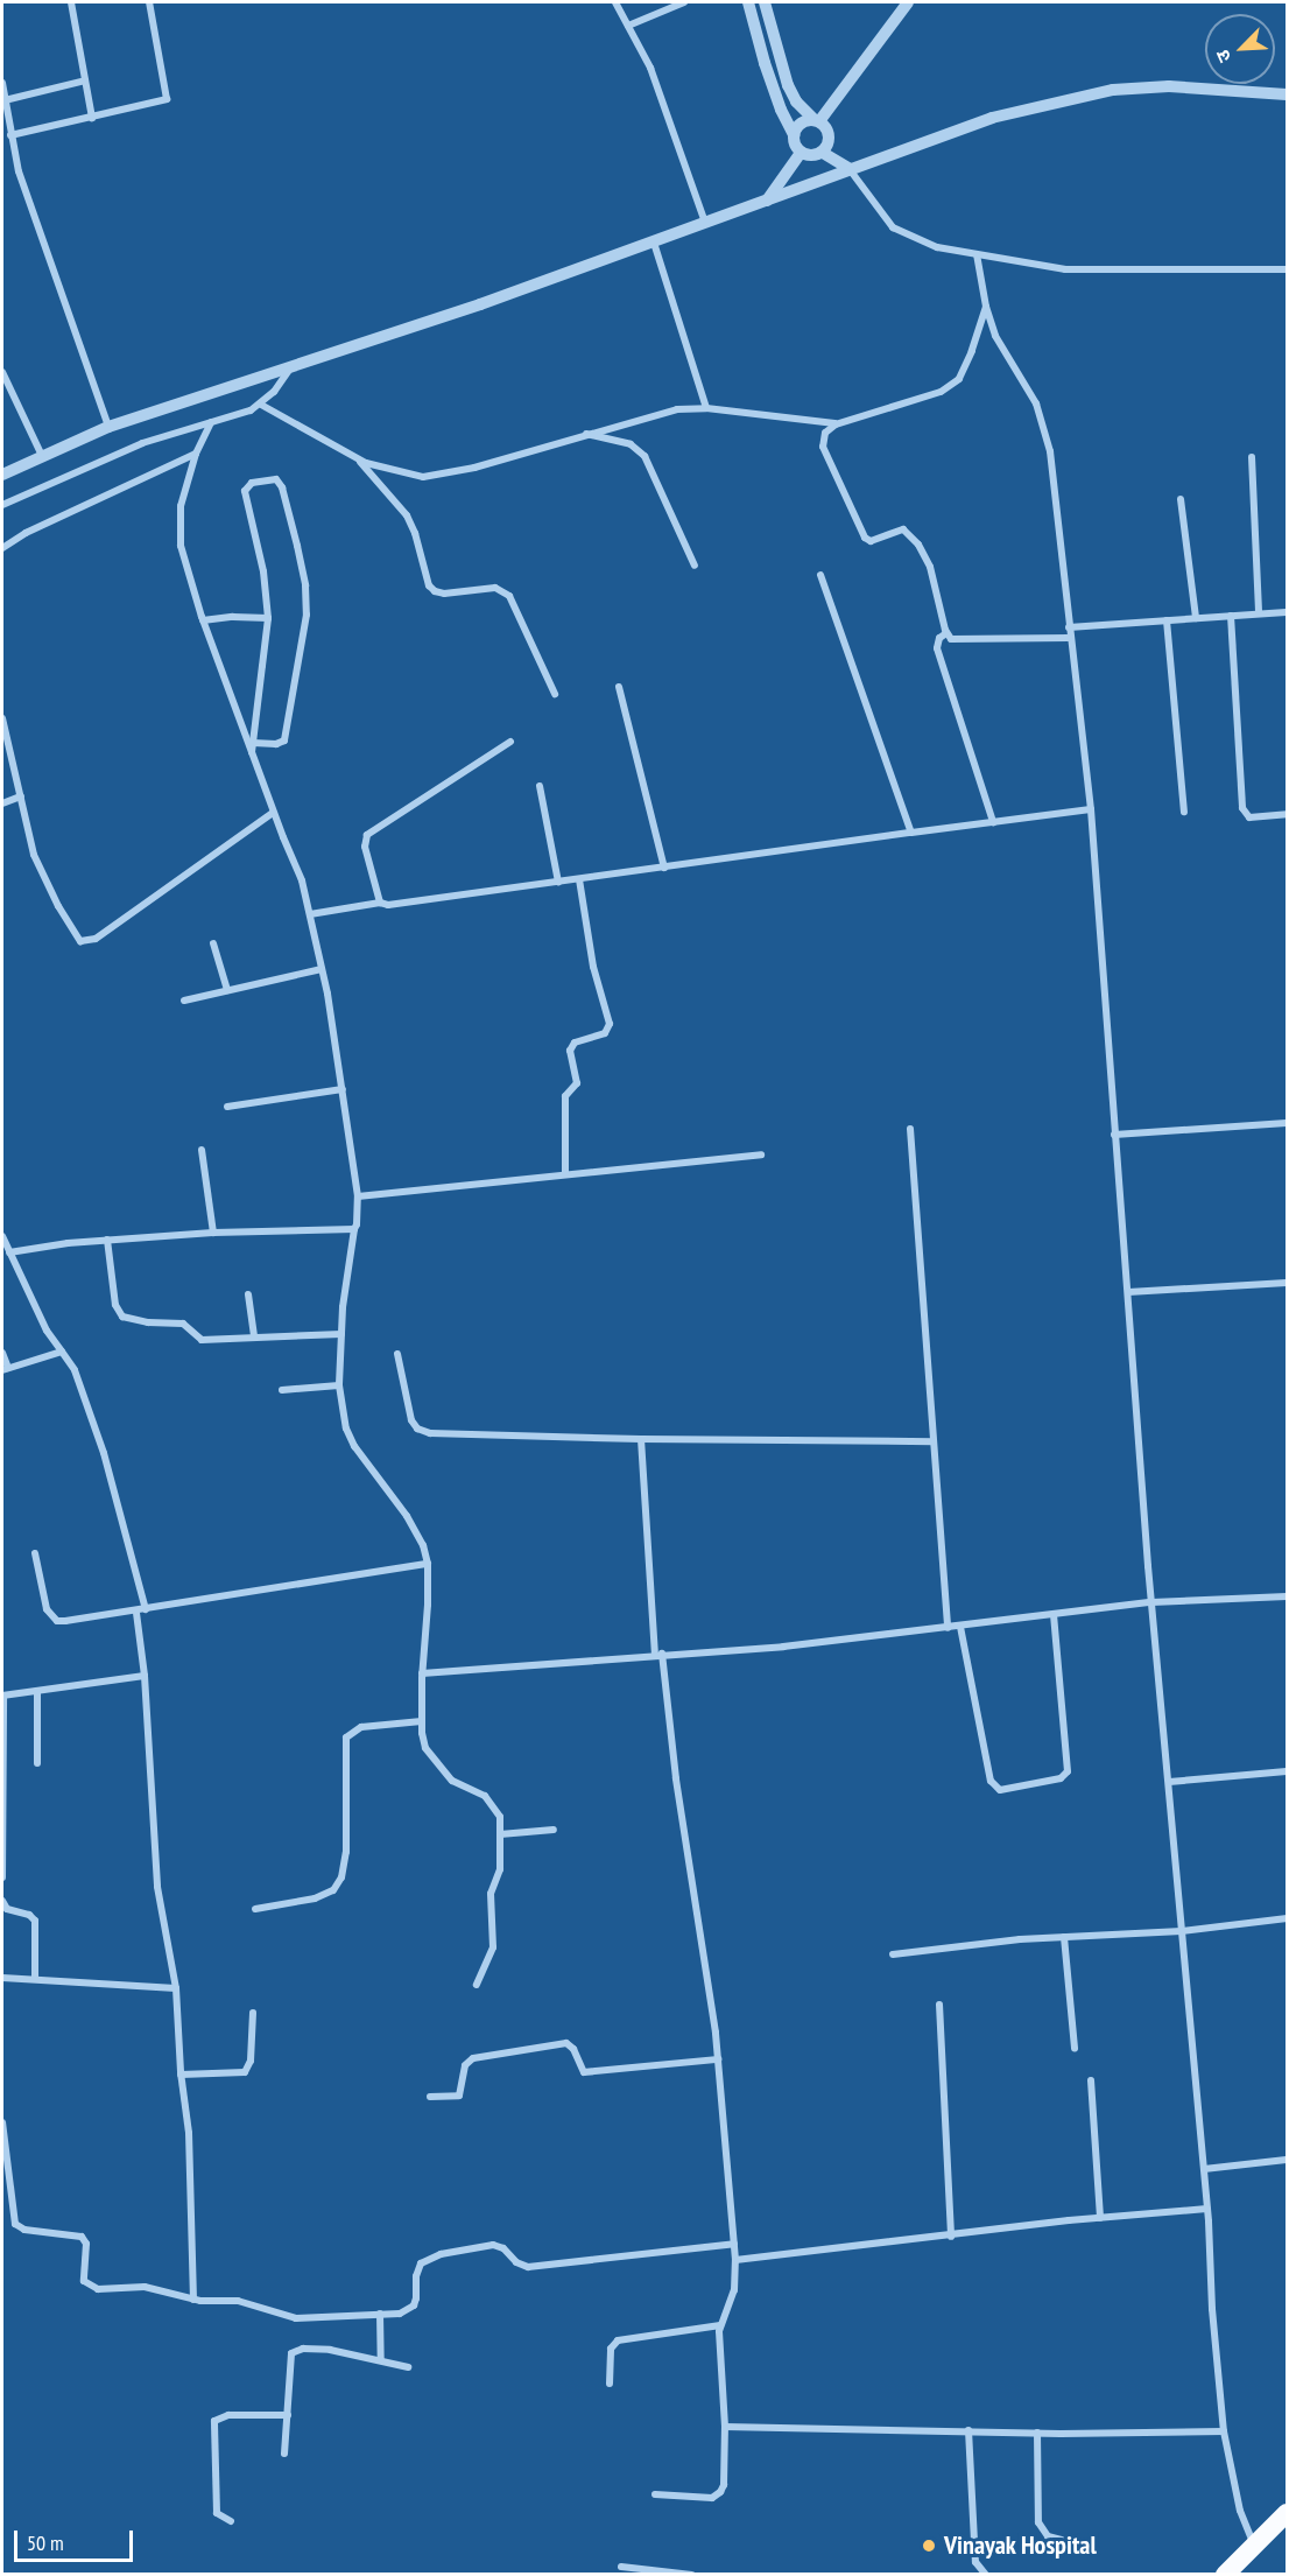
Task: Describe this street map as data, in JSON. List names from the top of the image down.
{
  "places": ["Vinayak Hospital"],
  "scale_bar": "50 m",
  "north": "bottom left"
}
